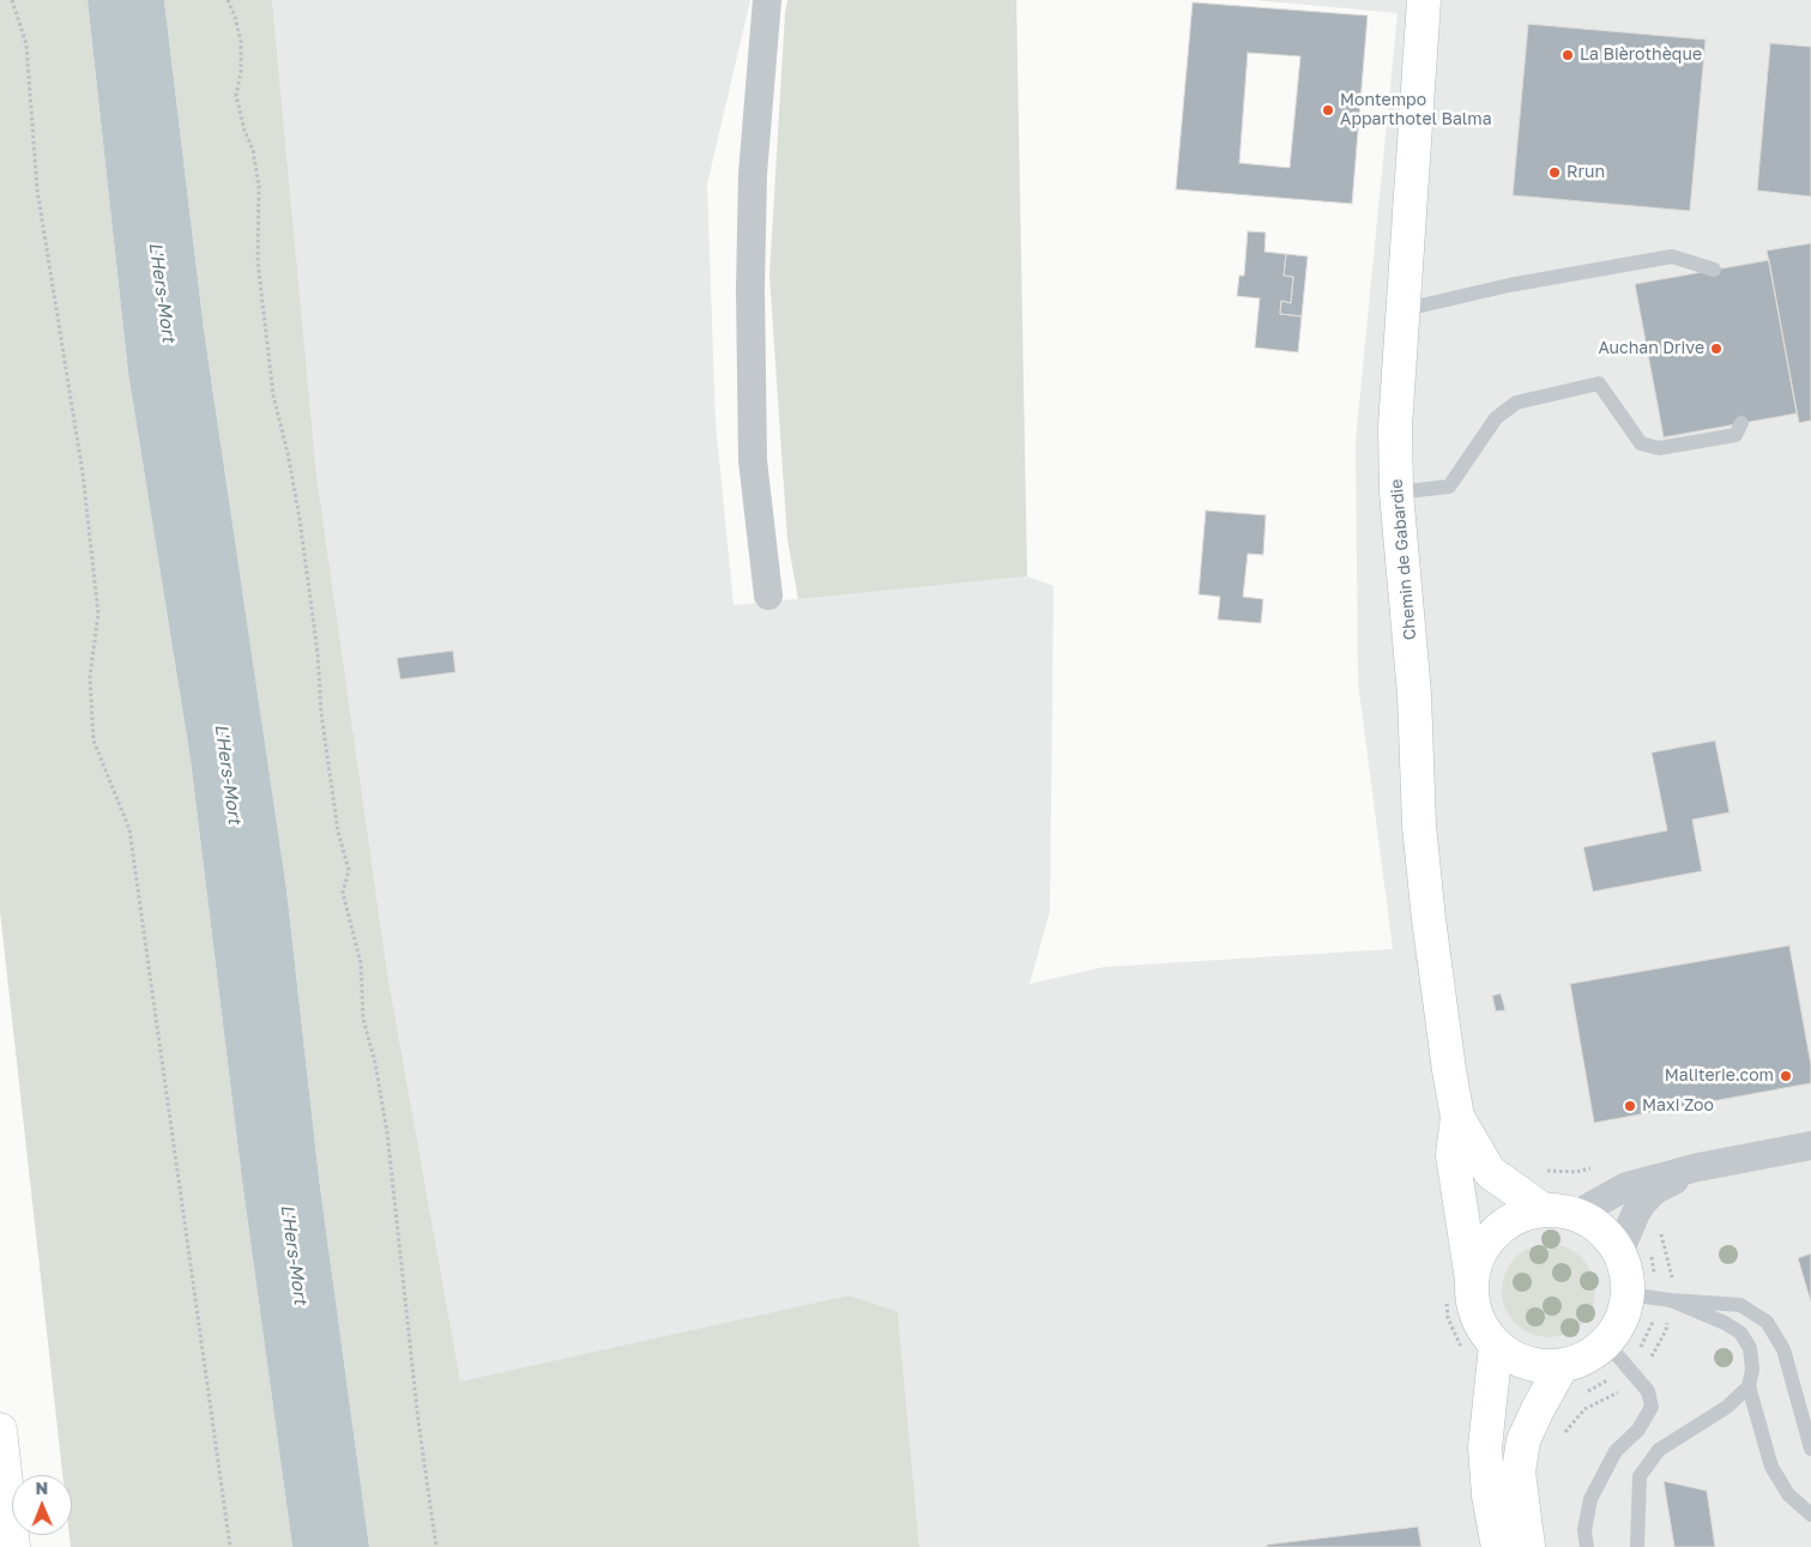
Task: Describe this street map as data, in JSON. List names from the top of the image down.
{
  "streets": {
    "main road": ["Chemin de Gabardie"]
  },
  "water": ["L'Hers-Mort"],
  "places": [
    "La Bièrothèque",
    "Montempo Apparthotel Balma",
    "Rrun",
    "Auchan Drive",
    "Maliterie.com",
    "Maxi Zoo"
  ],
  "north": "top"
}
